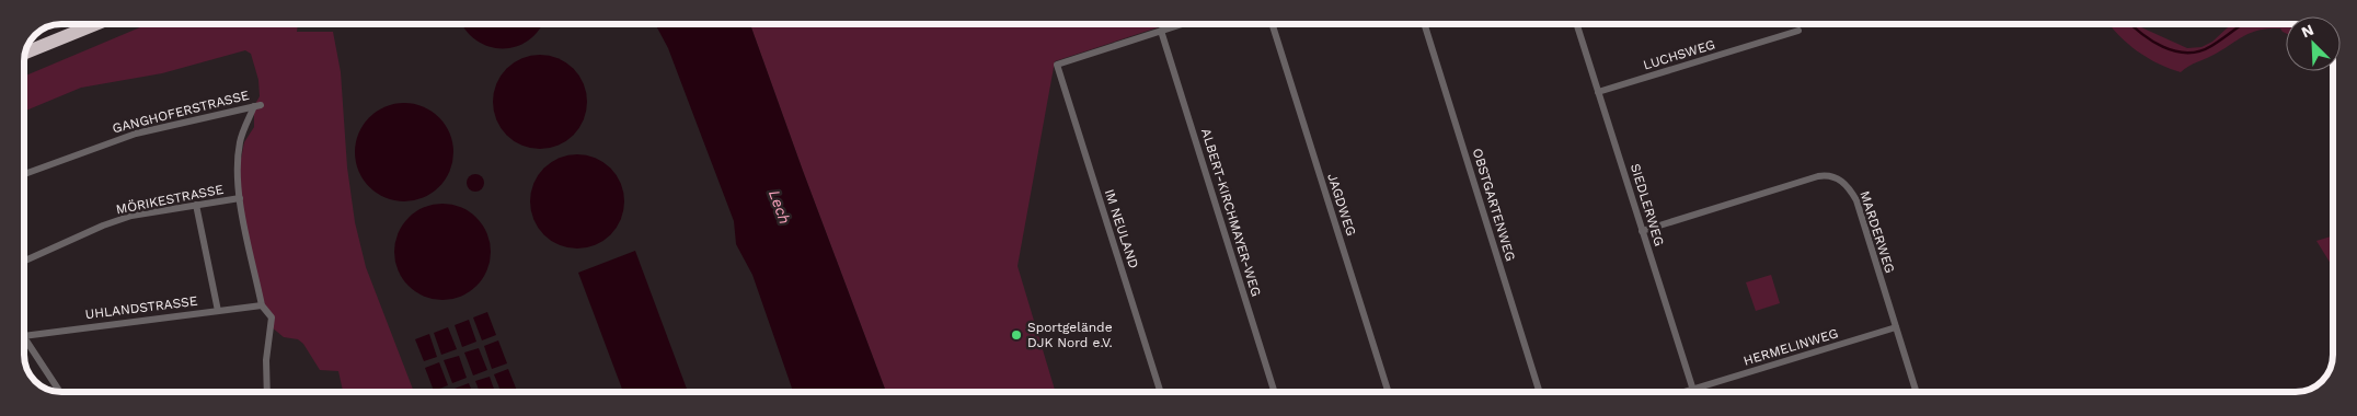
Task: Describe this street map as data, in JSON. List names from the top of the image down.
{
  "streets": {
    "street": [
      "LUCHSWEG",
      "GANGHOFERSTRASSE",
      "MÖRIKESTRASSE",
      "JAGDWEG",
      "OBSTGARTENWEG",
      "SIEDLERWEG",
      "ALBERT-KIRCHMAYER-WEG",
      "IM NEULAND",
      "MARDERWEG",
      "UHLANDSTRASSE",
      "HERMELINWEG"
    ]
  },
  "crossings": [
    ["LUCHSWEG", "SIEDLERWEG"],
    ["GANGHOFERSTRASSE", "MÖRIKESTRASSE"],
    ["SIEDLERWEG", "MARDERWEG"],
    ["SIEDLERWEG", "HERMELINWEG"],
    ["ALBERT-KIRCHMAYER-WEG", "IM NEULAND"],
    ["MARDERWEG", "HERMELINWEG"]
  ],
  "water": ["Lech"],
  "places": ["Sportgelände DJK Nord e.V."],
  "north": "top left"
}
